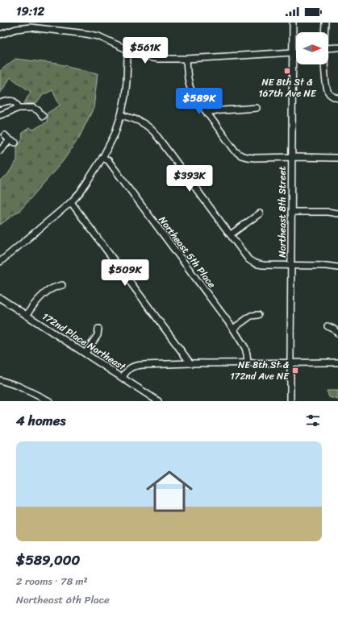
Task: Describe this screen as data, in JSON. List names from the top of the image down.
{
  "streets": {
    "street": ["Northeast 8th Street", "Northeast 5th Place", "172nd Place Northeast"]
  },
  "places": {
    "transit": ["NE 8th St & 167th Ave NE", "NE 8th St & 172nd Ave NE"]
  },
  "north": "right",
  "page": {
    "status": "19:12",
    "price": [
      "$561K",
      "$589K",
      "$393K",
      "$509K"
    ],
    "heading": "4 homes",
    "list": [
      {
        "name": "$589,000",
        "note": "2 rooms · 78 m² · Northeast 6th Place"
      }
    ]
  }
}
